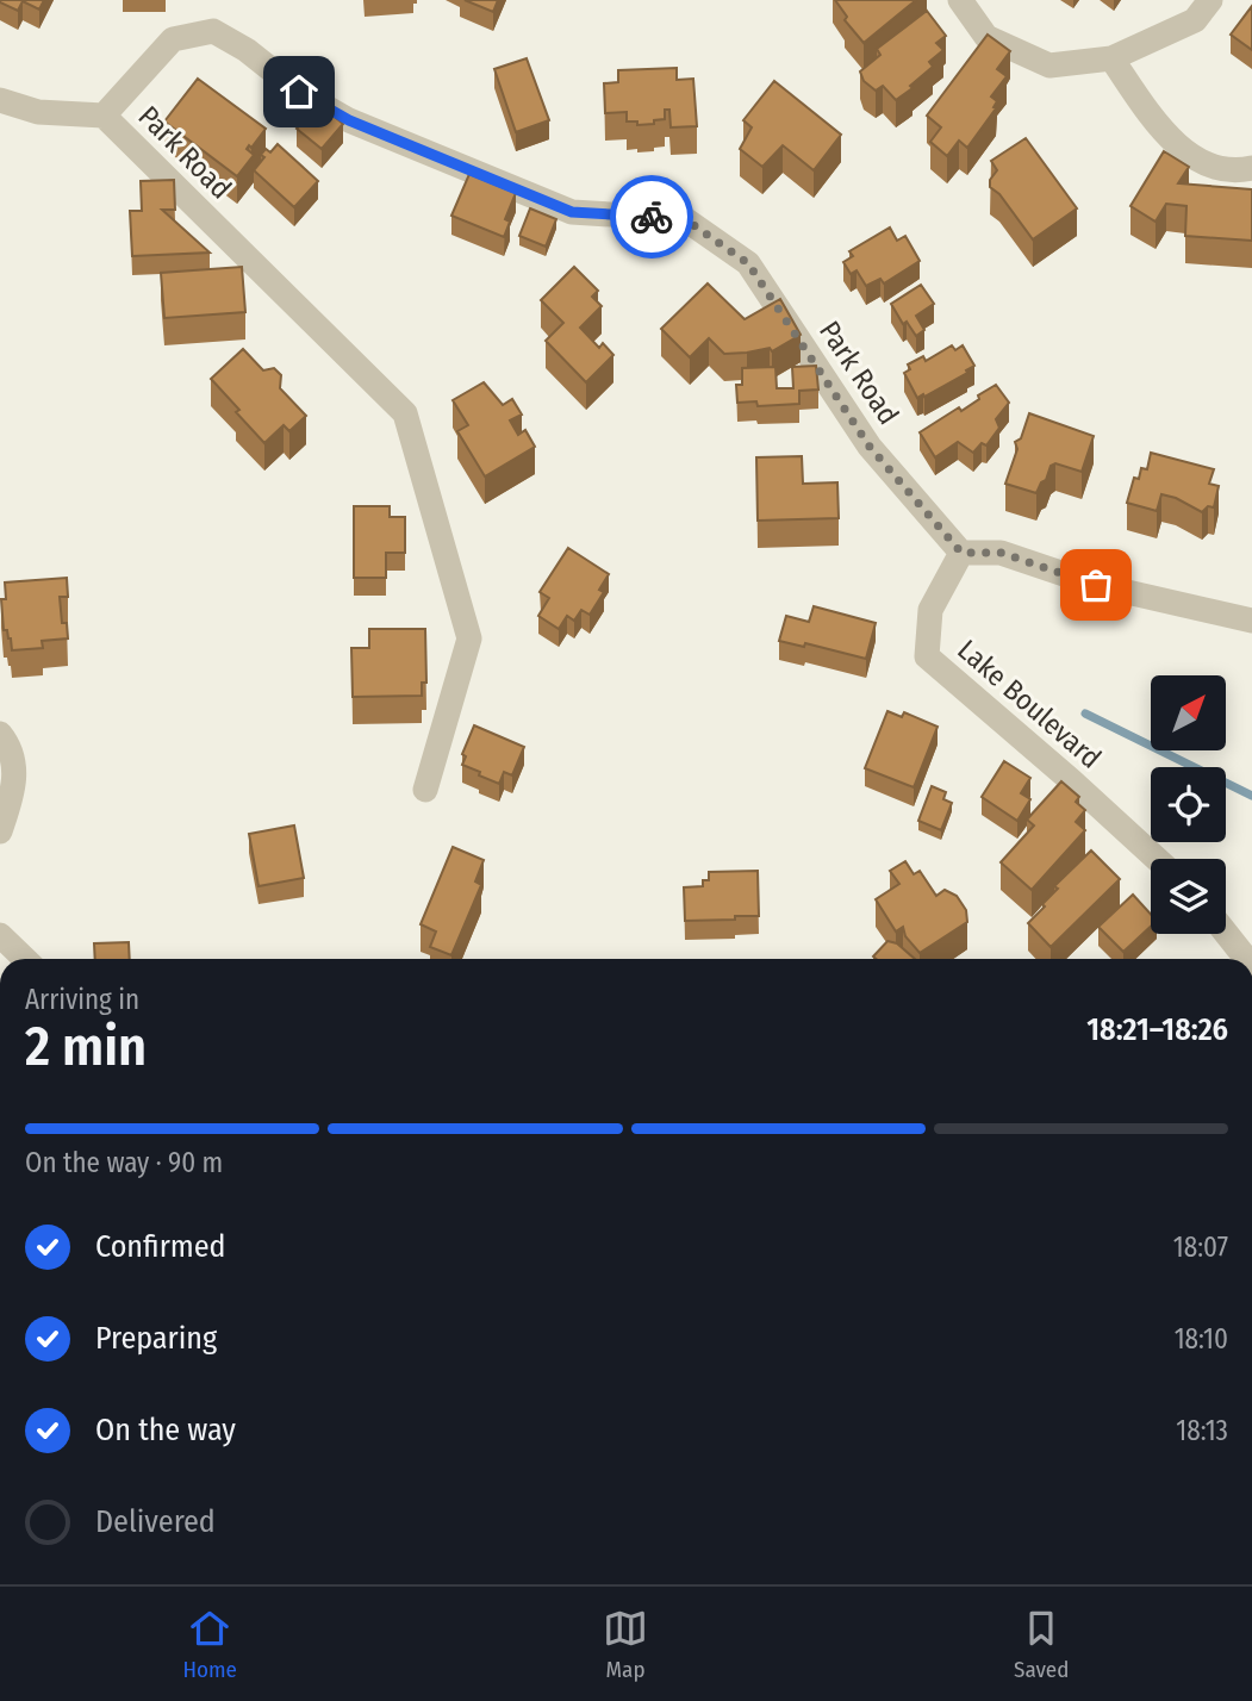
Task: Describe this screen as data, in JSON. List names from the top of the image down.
{
  "streets": {
    "street": ["Park Road", "Lake Boulevard"]
  },
  "crossings": [
    ["Park Road", "Lake Boulevard"]
  ],
  "north": "top right",
  "page": {
    "heading": ["2 min", "Arriving in", "18:21–18:26"],
    "bar": "On the way · 90 m",
    "list": [
      ["Confirmed", "18:07"],
      ["Preparing", "18:10"],
      ["On the way", "18:13"],
      "Delivered"
    ],
    "tabs": ["Home", "Map", "Saved"]
  }
}
